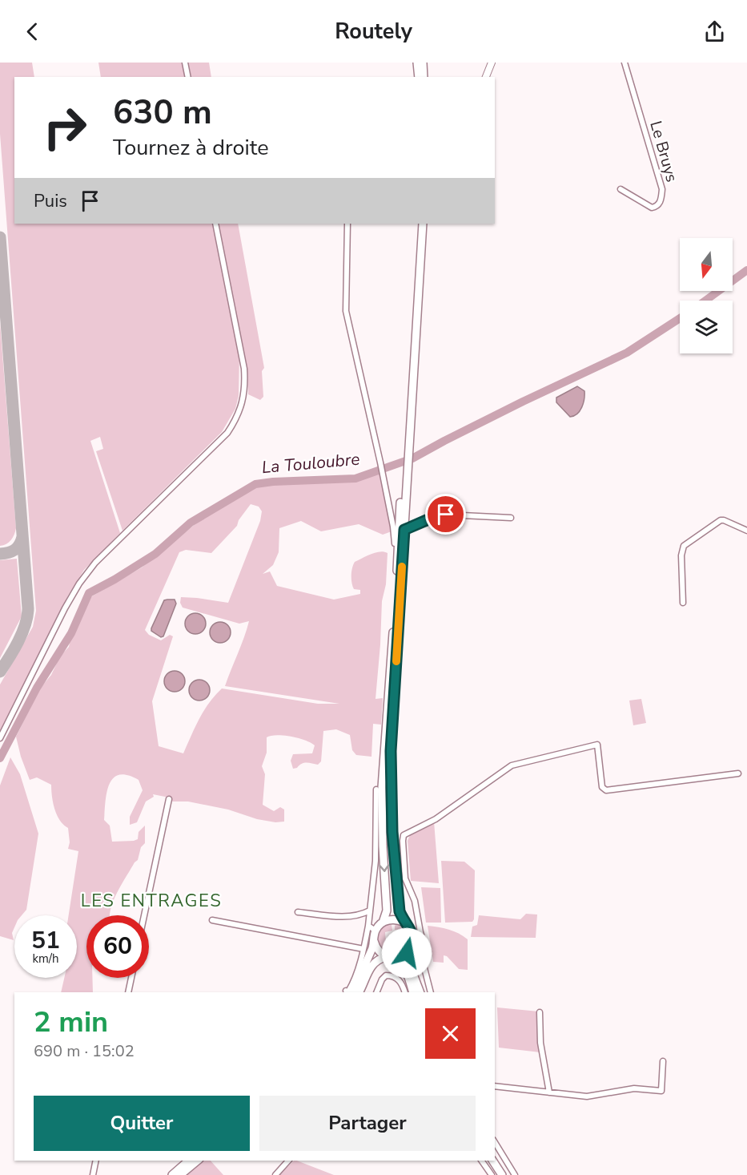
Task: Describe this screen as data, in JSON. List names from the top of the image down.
{
  "streets": {
    "street": ["Le Bruys"]
  },
  "districts": ["LES ENTRAGES"],
  "water": ["La Touloubre"],
  "north": "bottom",
  "page": {
    "header": "Routely",
    "turn": ["630 m", "Tournez à droite"],
    "then": "Puis",
    "speed": "51 km/h",
    "limit": "60",
    "heading": ["2 min", "690 m · 15:02"],
    "buttons": ["Quitter", "Partager"]
  }
}
